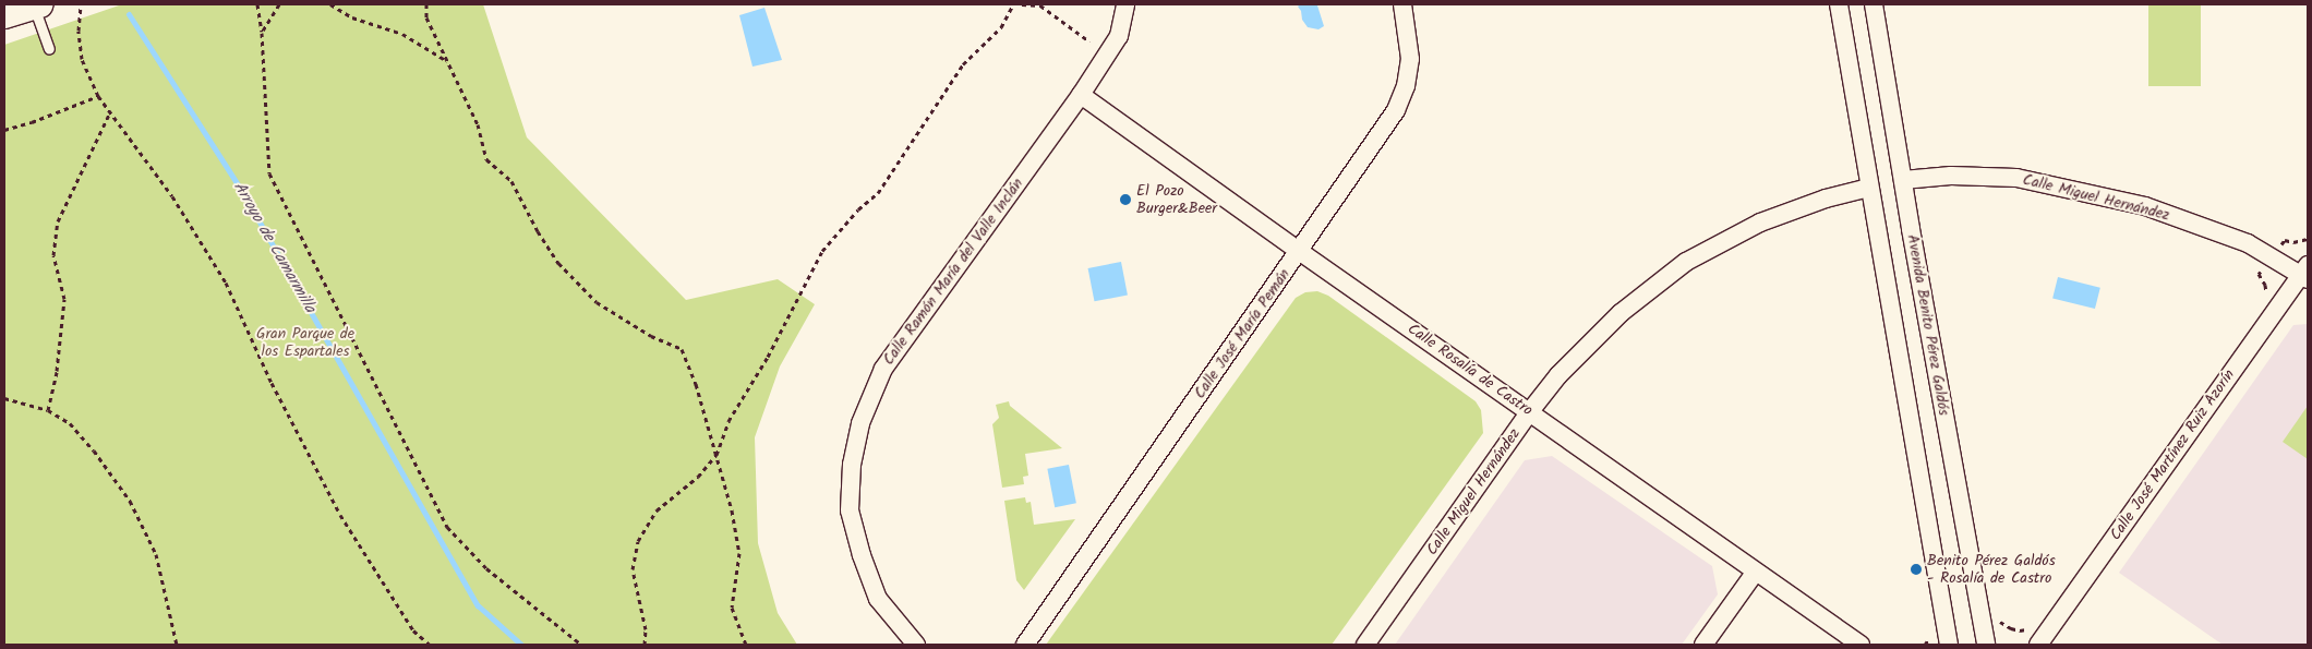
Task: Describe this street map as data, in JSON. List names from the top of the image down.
{
  "streets": {
    "street": [
      "Calle Miguel Hernández",
      "Calle Ramón María del Valle Inclán",
      "Avenida Benito Pérez Galdós",
      "Calle José María Pemán",
      "Calle Rosalía de Castro",
      "Calle José Martínez Ruiz Azorín"
    ]
  },
  "crossings": [
    ["Calle Miguel Hernández", "Avenida Benito Pérez Galdós"],
    ["Calle Miguel Hernández", "Calle Rosalía de Castro"],
    ["Calle Miguel Hernández", "Calle José Martínez Ruiz Azorín"],
    ["Calle Ramón María del Valle Inclán", "Calle Rosalía de Castro"],
    ["Calle José María Pemán", "Calle Rosalía de Castro"]
  ],
  "water": ["Arroyo de Camarmilla"],
  "parks": ["Gran Parque de los Espartales"],
  "places": ["El Pozo Burger&Beer", "Benito Pérez Galdós - Rosalía de Castro"]
}
